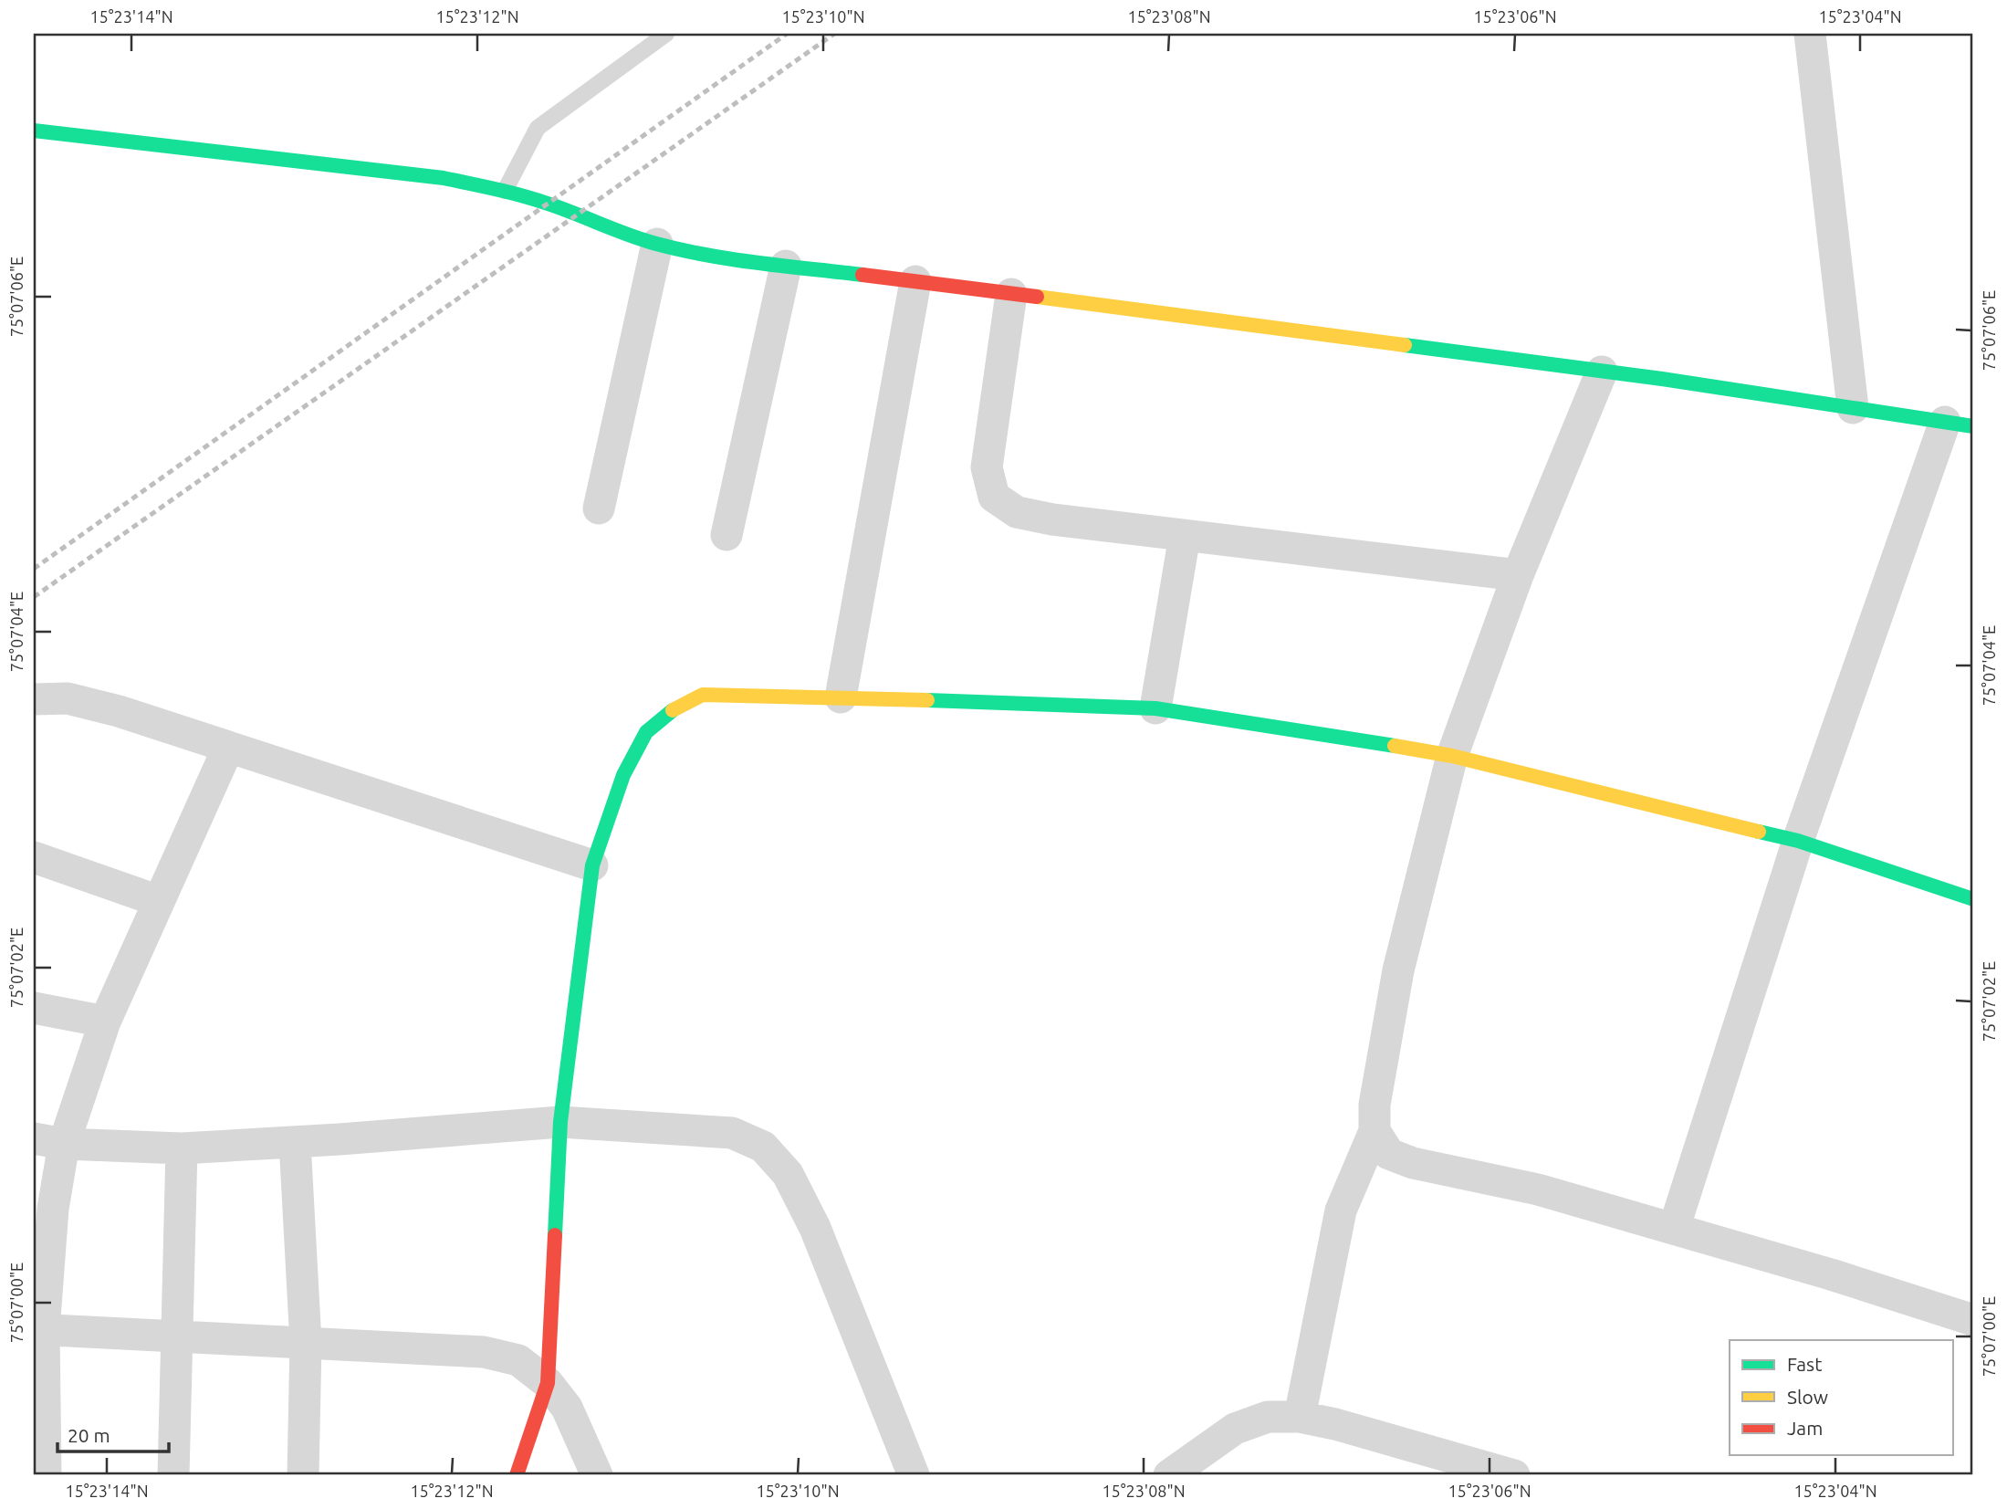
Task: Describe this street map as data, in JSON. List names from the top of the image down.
{
  "legend": ["Fast", "Slow", "Jam"],
  "scale_bar": "20 m",
  "coordinates": [
    "15°23'14\"N",
    "15°23'12\"N",
    "15°23'10\"N",
    "15°23'08\"N",
    "15°23'06\"N",
    "15°23'04\"N",
    "75°07'06\"E",
    "75°07'04\"E",
    "75°07'02\"E",
    "75°07'00\"E"
  ]
}
